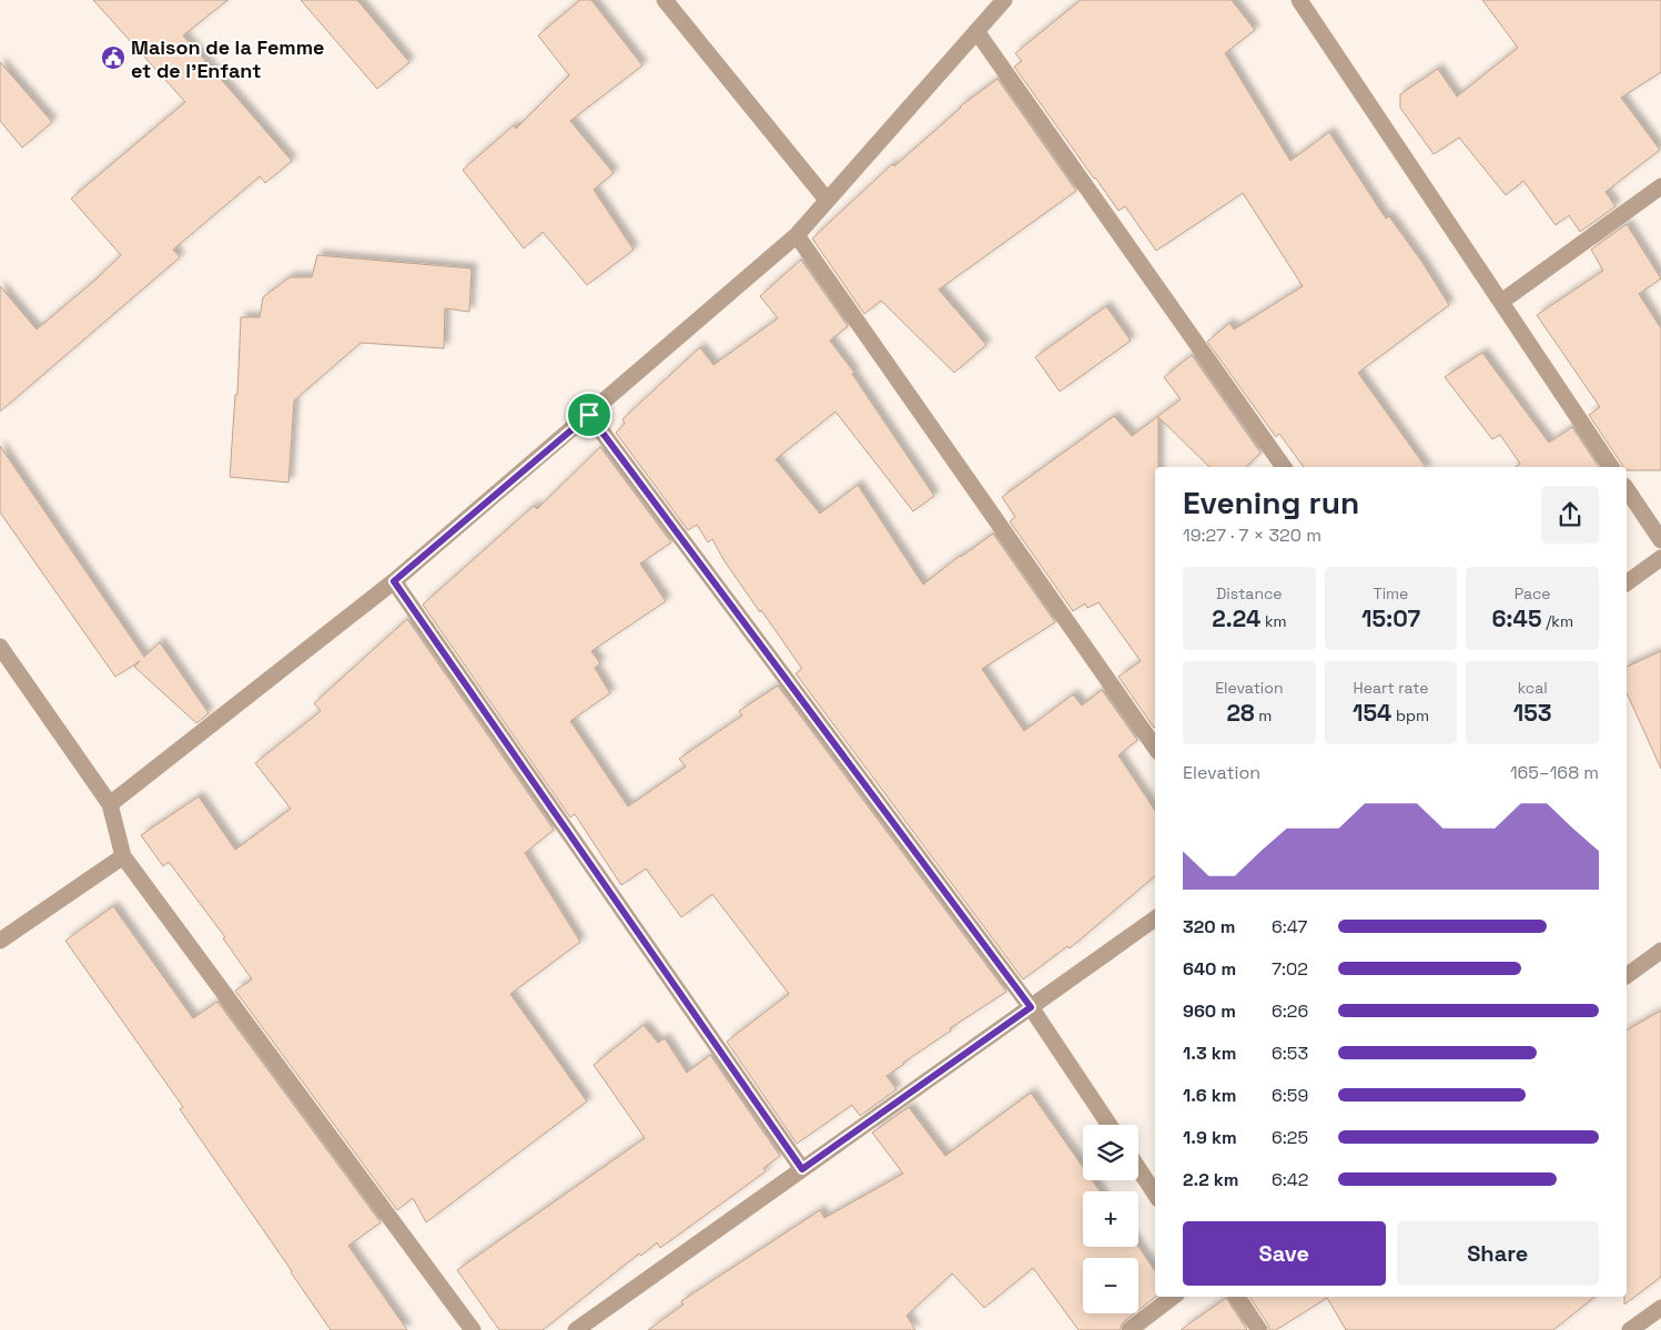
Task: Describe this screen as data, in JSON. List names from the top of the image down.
{
  "places": {
    "public building": ["Maison de la Femme et de l'Enfant"]
  },
  "page": {
    "heading": ["Evening run", "19:27 · 7 × 320 m"],
    "stats": [
      ["Distance", "2.24 km"],
      ["Time", "15:07"],
      ["Pace", "6:45 /km"],
      ["Elevation", "28 m"],
      ["Heart rate", "154 bpm"],
      ["kcal", "153"]
    ],
    "chart": ["Elevation", "165–168 m"],
    "list": [
      {
        "name": "320 m",
        "note": "6:47"
      },
      {
        "name": "640 m",
        "note": "7:02"
      },
      {
        "name": "960 m",
        "note": "6:26"
      },
      {
        "name": "1.3 km",
        "note": "6:53"
      },
      {
        "name": "1.6 km",
        "note": "6:59"
      },
      {
        "name": "1.9 km",
        "note": "6:25"
      },
      {
        "name": "2.2 km",
        "note": "6:42"
      }
    ],
    "map_buttons": ["+", "−"],
    "buttons": ["Save", "Share"]
  }
}
